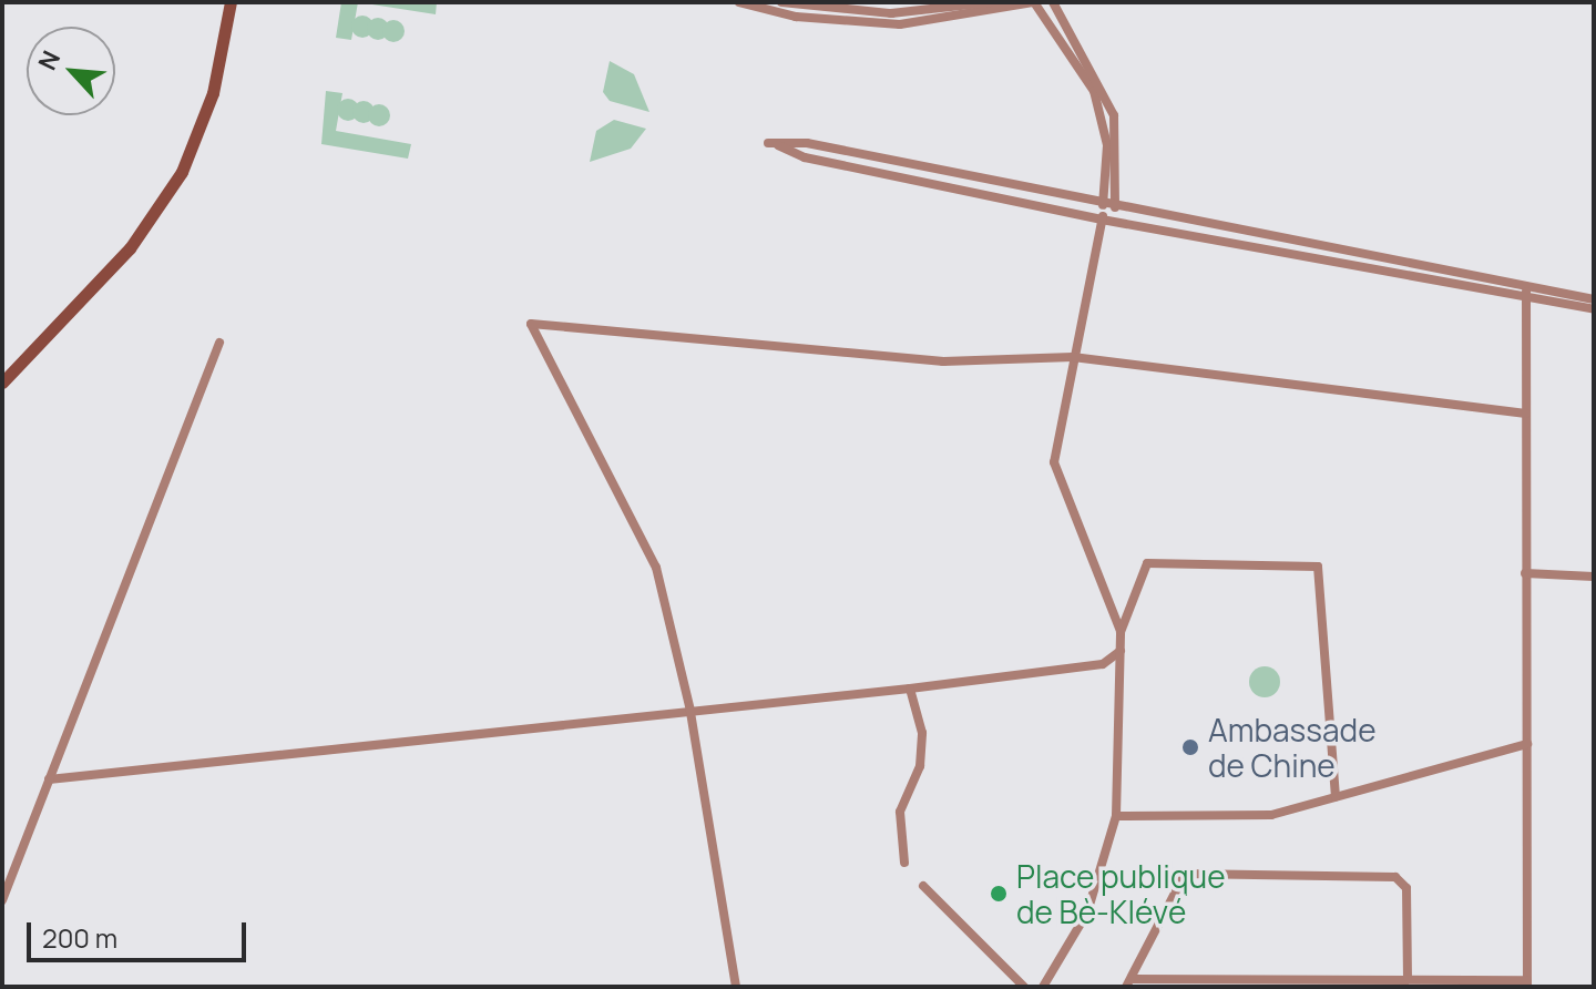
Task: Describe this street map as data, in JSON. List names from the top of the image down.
{
  "places": ["Ambassade de Chine", "Place publique de Bè-Klévé"],
  "scale_bar": "200 m",
  "north": "top left"
}
